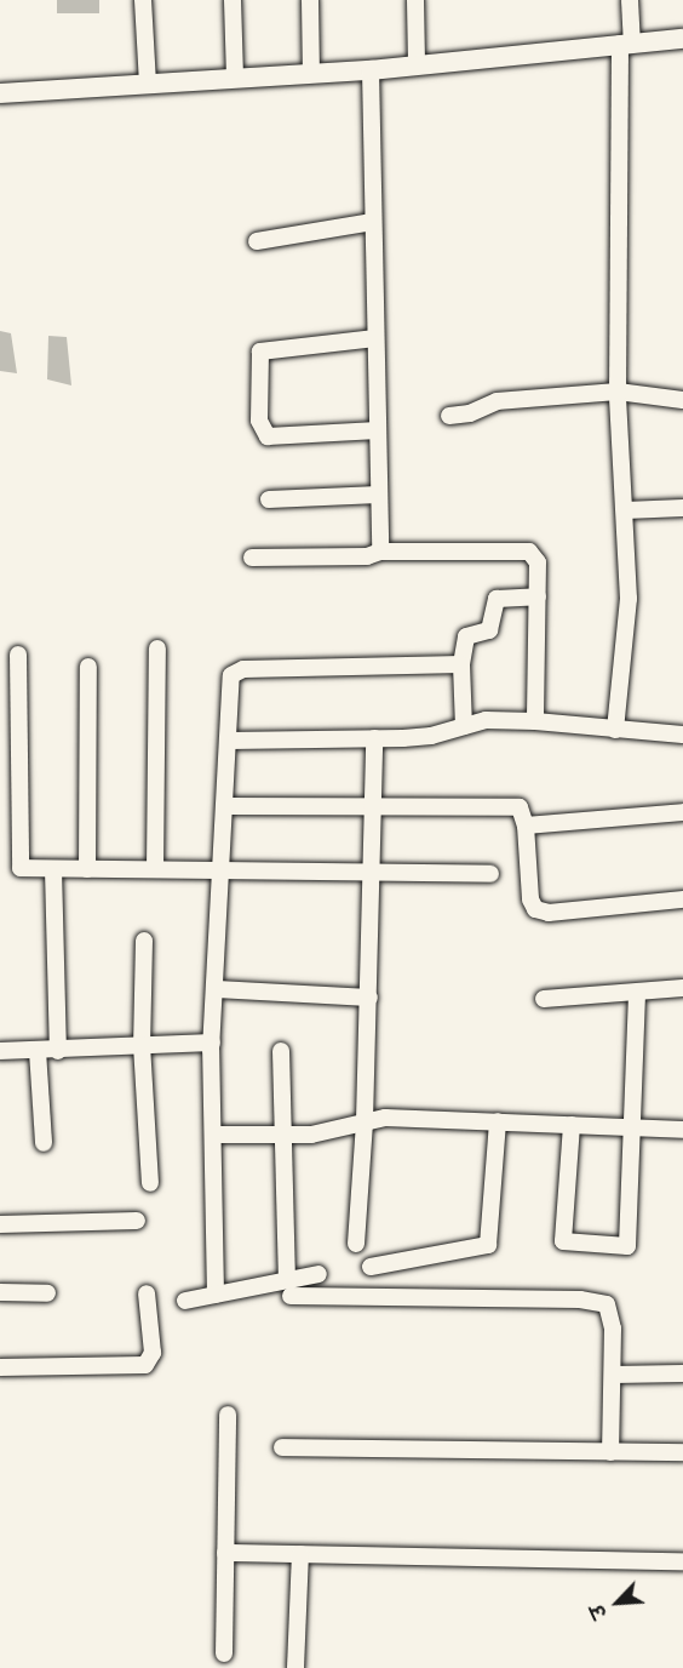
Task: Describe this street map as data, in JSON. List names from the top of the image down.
{
  "north": "bottom left"
}
